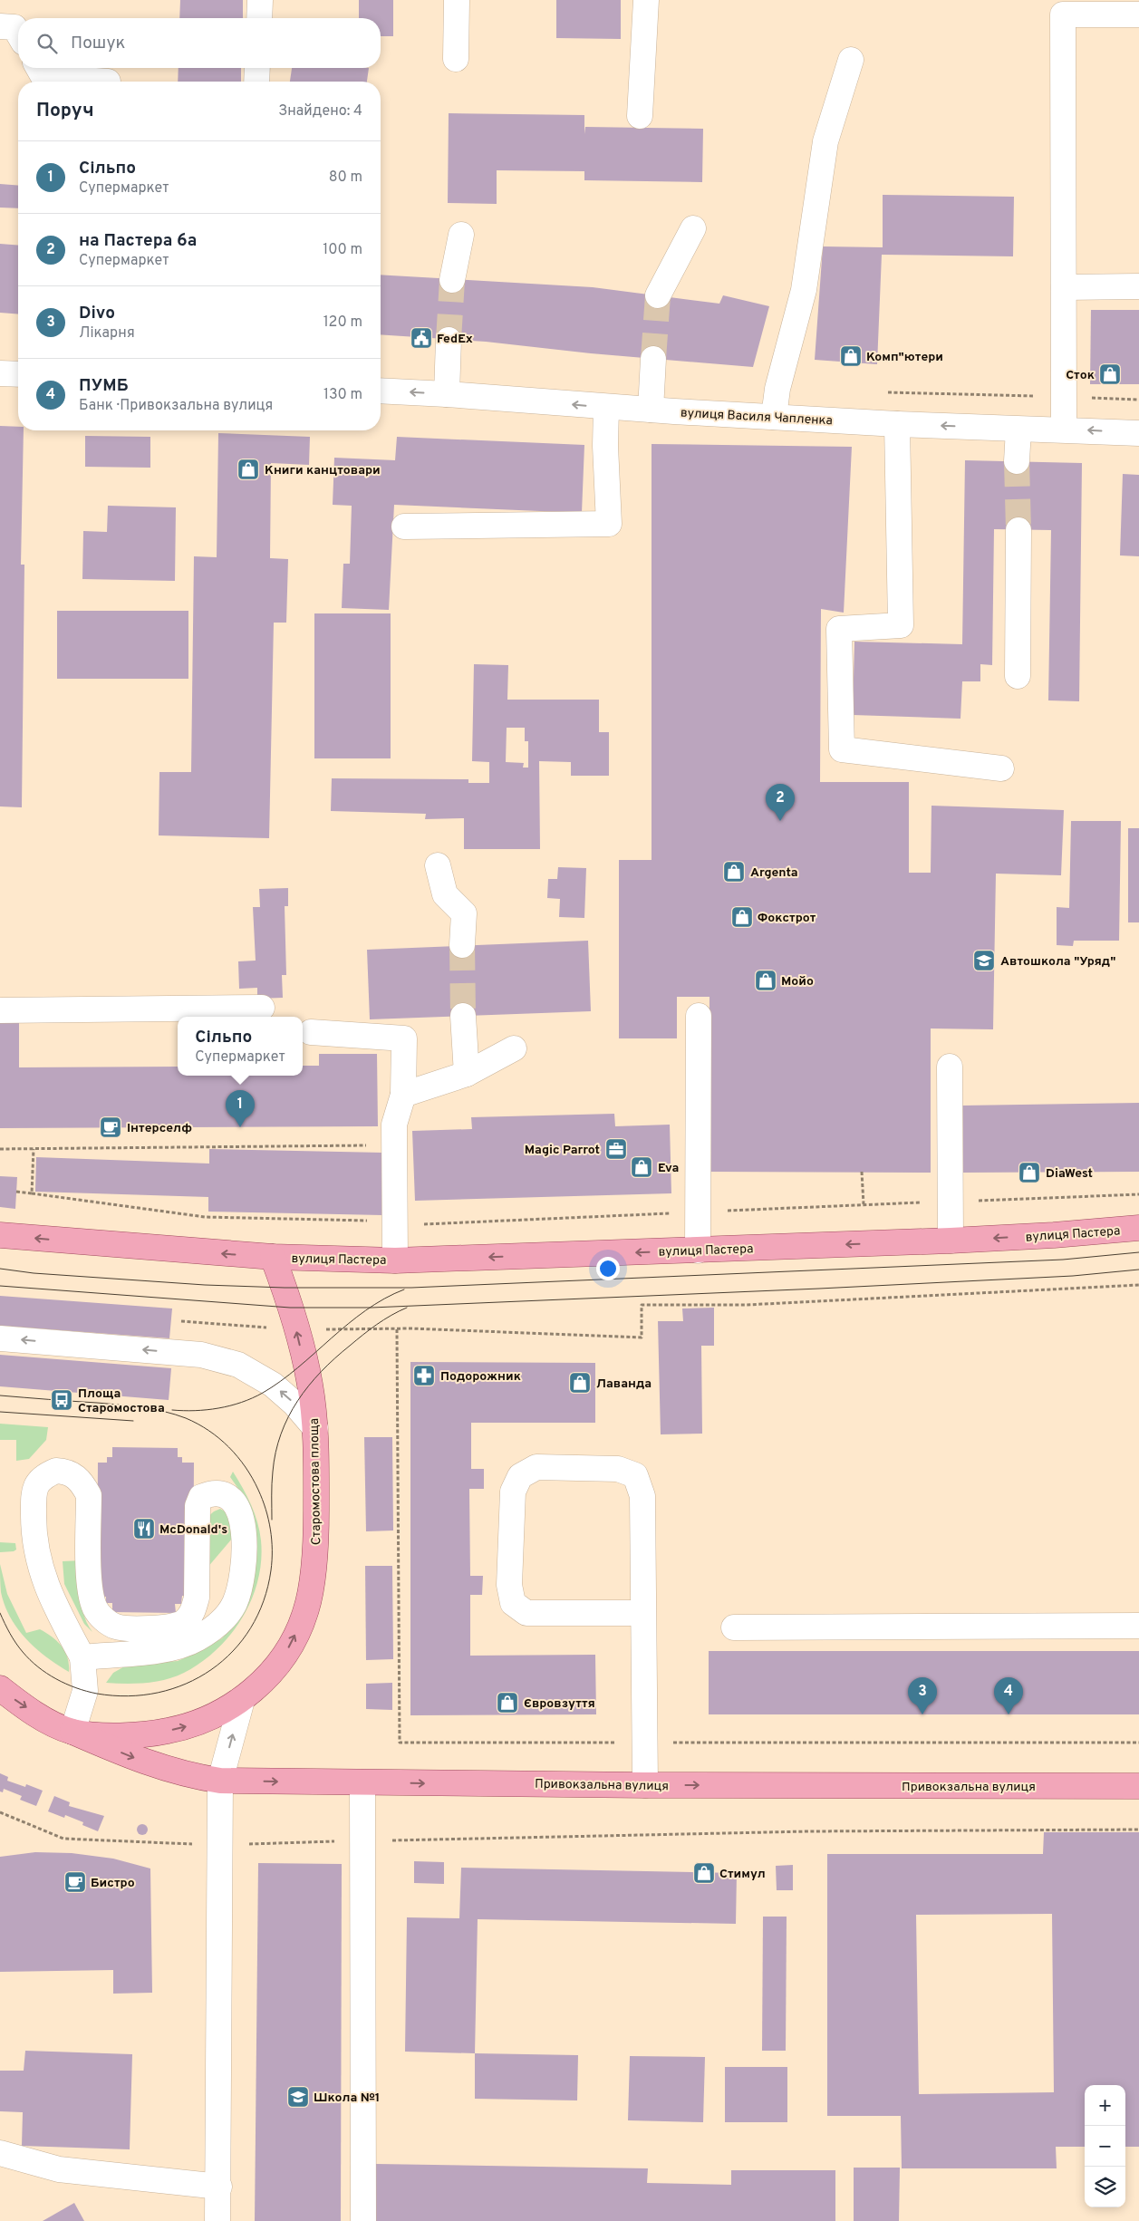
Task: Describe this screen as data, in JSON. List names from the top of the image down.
{
  "streets": {
    "main road": ["вулиця Пастера", "Старомостова площа", "Привокзальна вулиця"],
    "street": ["вулиця Василя Чапленка"]
  },
  "crossings": [
    ["вулиця Пастера", "Старомостова площа"],
    ["Старомостова площа", "Привокзальна вулиця"]
  ],
  "one_way": ["вулиця Василя Чапленка", "вулиця Пастера", "Привокзальна вулиця"],
  "places": {
    "public building": ["FedEx"],
    "shop": [
      "Комп\"ютери",
      "Сток",
      "Книги канцтовари",
      "Argenta",
      "Фокстрот",
      "Мойо",
      "Eva",
      "DiaWest",
      "Лаванда",
      "Євровзуття",
      "Стимул"
    ],
    "school or university": ["Автошкола \"Уряд\"", "Школа №1"],
    "cafe": ["Інтерселф", "Бистро"],
    "office": ["Magic Parrot"],
    "pharmacy": ["Подорожник"],
    "bus stop": ["Площа Старомостова"],
    "restaurant": ["McDonald's"]
  },
  "page": {
    "search": "Пошук",
    "heading": ["Поруч", "Знайдено: 4"],
    "list": [
      {
        "mark": "1",
        "name": "Сільпо",
        "note": "Супермаркет",
        "value": "80 m"
      },
      {
        "mark": "2",
        "name": "на Пастера 6а",
        "note": "Супермаркет",
        "value": "100 m"
      },
      {
        "mark": "3",
        "name": "Divo",
        "note": "Лікарня",
        "value": "120 m"
      },
      {
        "mark": "4",
        "name": "ПУМБ",
        "note": "Банк · Привокзальна вулиця",
        "value": "130 m"
      }
    ],
    "pins": [
      "2",
      "1",
      "3",
      "4"
    ],
    "popup": ["Сільпо", "Супермаркет"],
    "map_buttons": ["+", "−"]
  }
}
